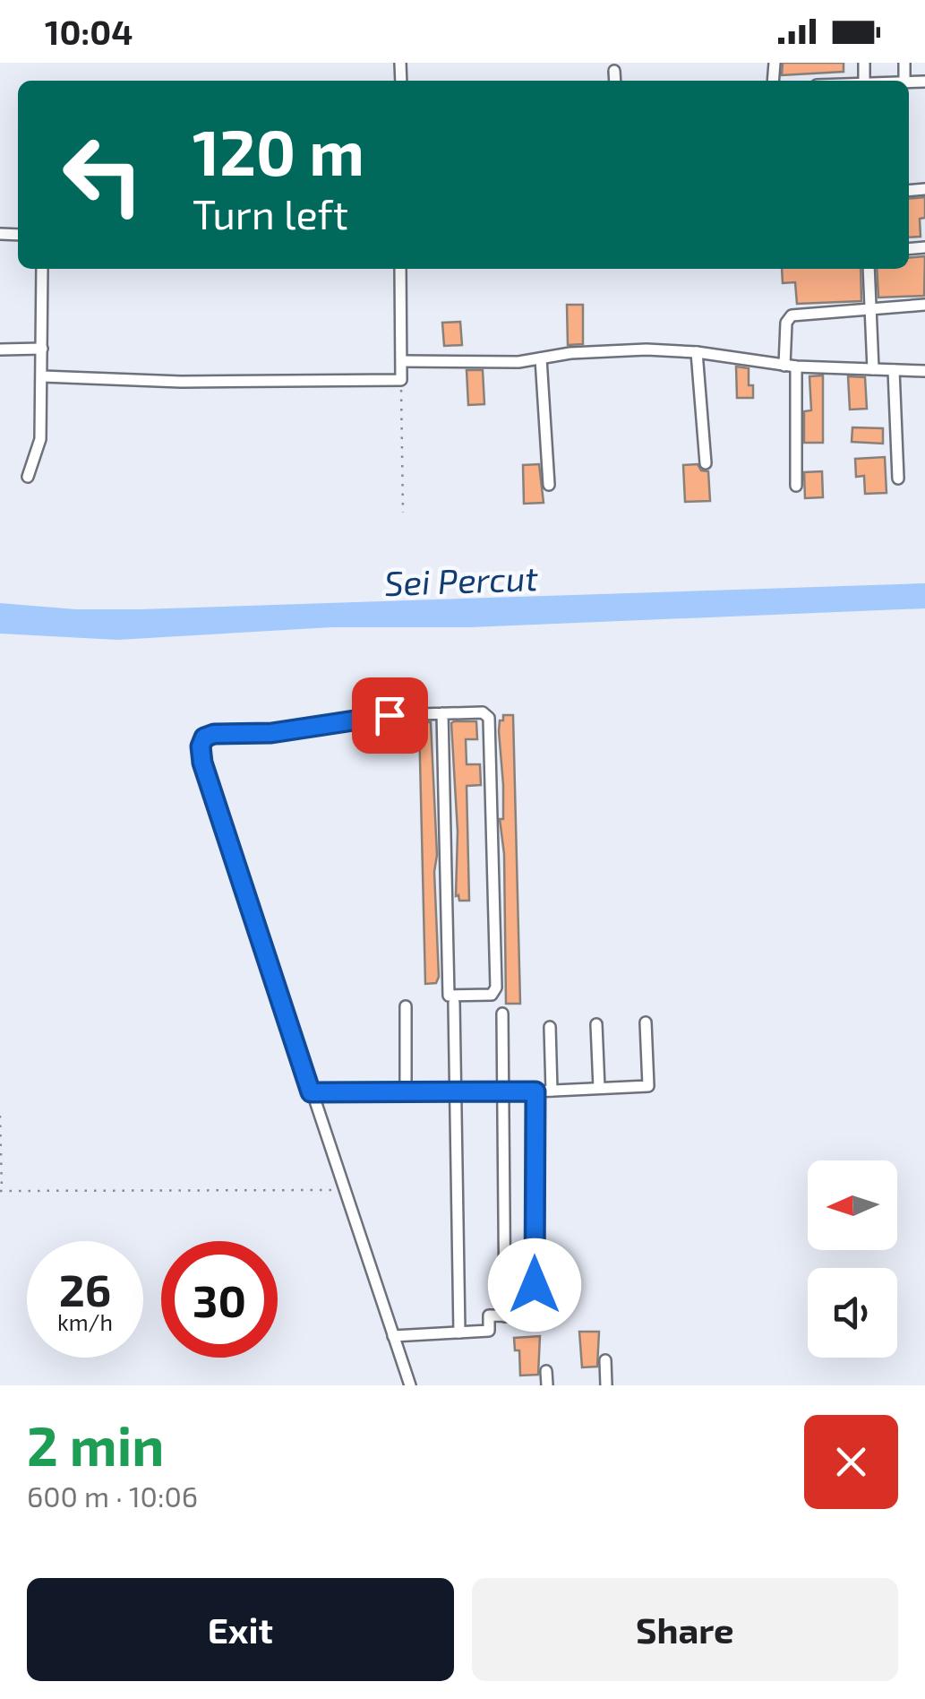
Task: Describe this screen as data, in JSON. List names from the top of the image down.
{
  "water": ["Sei Percut"],
  "north": "left",
  "page": {
    "status": "10:04",
    "turn": ["120 m", "Turn left"],
    "speed": "26 km/h",
    "limit": "30",
    "heading": ["2 min", "600 m · 10:06"],
    "buttons": ["Exit", "Share"]
  }
}
